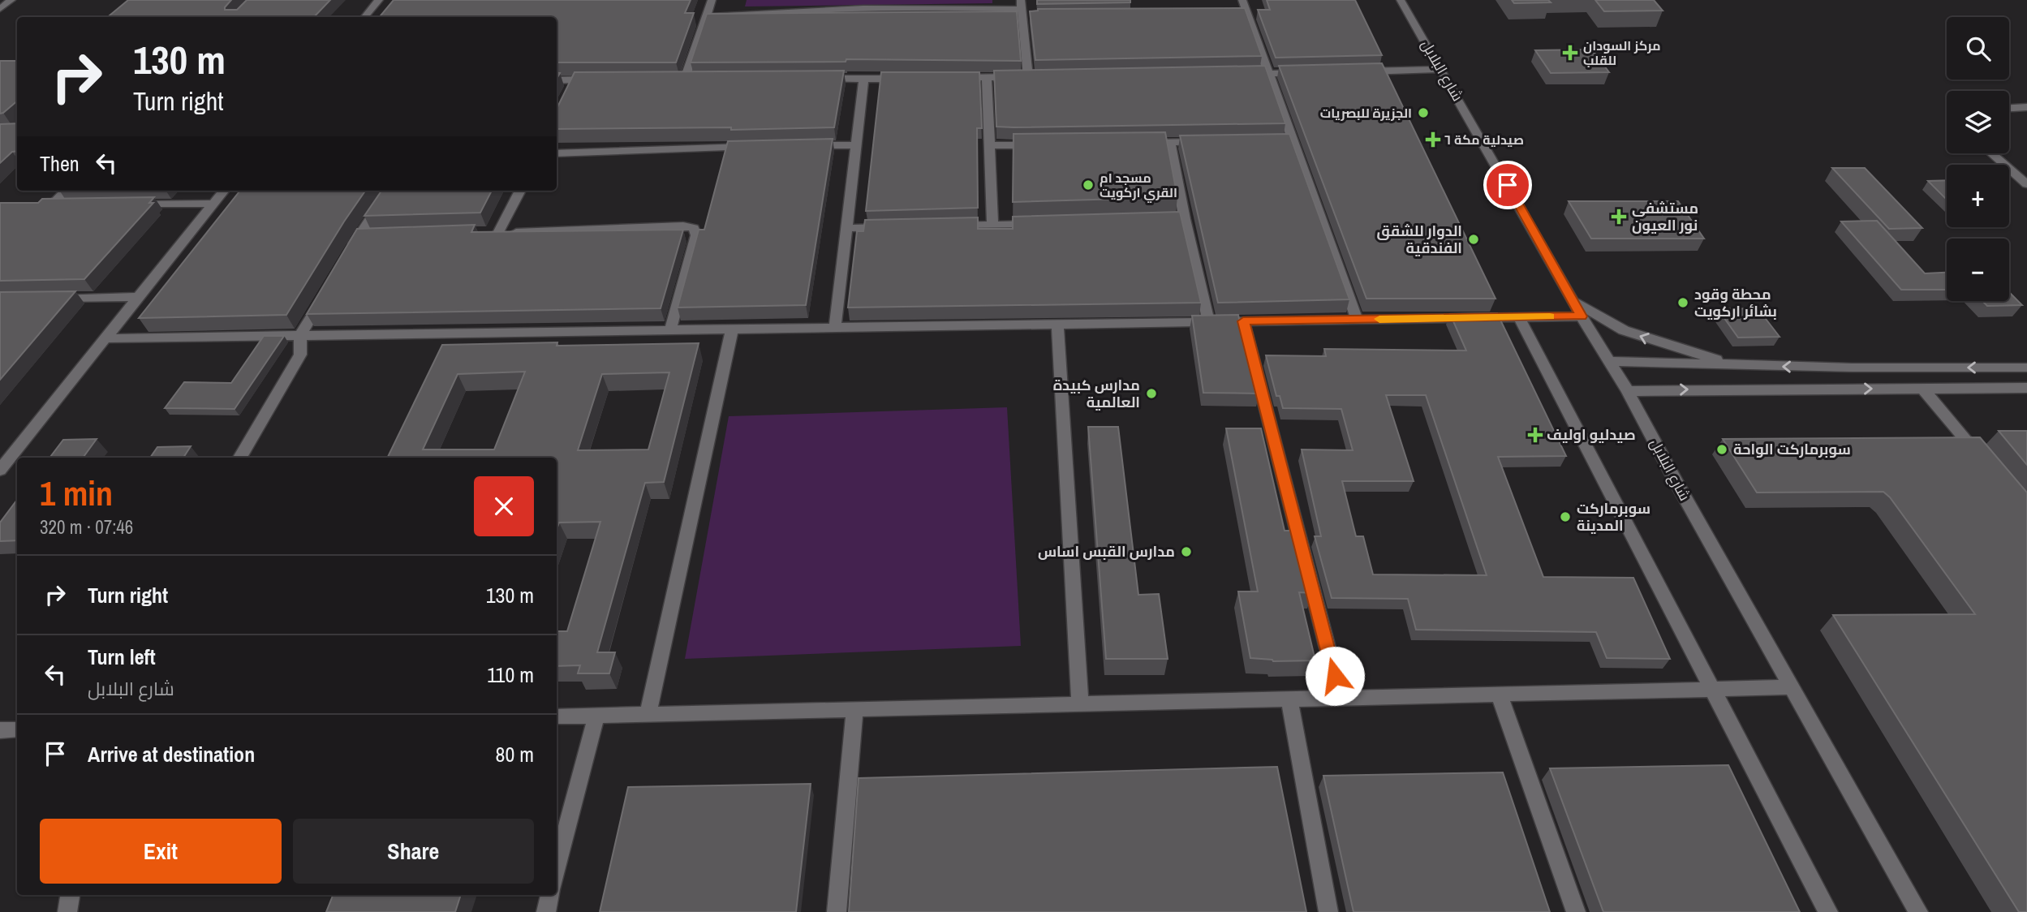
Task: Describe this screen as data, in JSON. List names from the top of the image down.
{
  "streets": {
    "street": ["شارع البلابل"]
  },
  "places": {
    "health": [
      "مركز السودان للقلب",
      "صيدلية مكة ٦",
      "مستشفى نور العيون",
      "صيدليو اوليف"
    ],
    "other": [
      "الجزيرة للبصريات",
      "مسجد ام القري اركويت",
      "الدوار للشقق الفندقية",
      "محطة وقود بشائر اركويت",
      "مدارس كبيدة العالمية",
      "سوبرماركت الواحة",
      "سوبرماركت المدينة",
      "مدارس القبس اساس"
    ]
  },
  "page": {
    "map_buttons": ["+", "−"],
    "turn": ["130 m", "Turn right"],
    "then": "Then",
    "heading": ["1 min", "320 m · 07:46"],
    "list": [
      {
        "name": "Turn right",
        "value": "130 m"
      },
      {
        "name": "Turn left",
        "note": "شارع البلابل",
        "value": "110 m"
      },
      {
        "name": "Arrive at destination",
        "value": "80 m"
      }
    ],
    "buttons": ["Exit", "Share"]
  }
}
